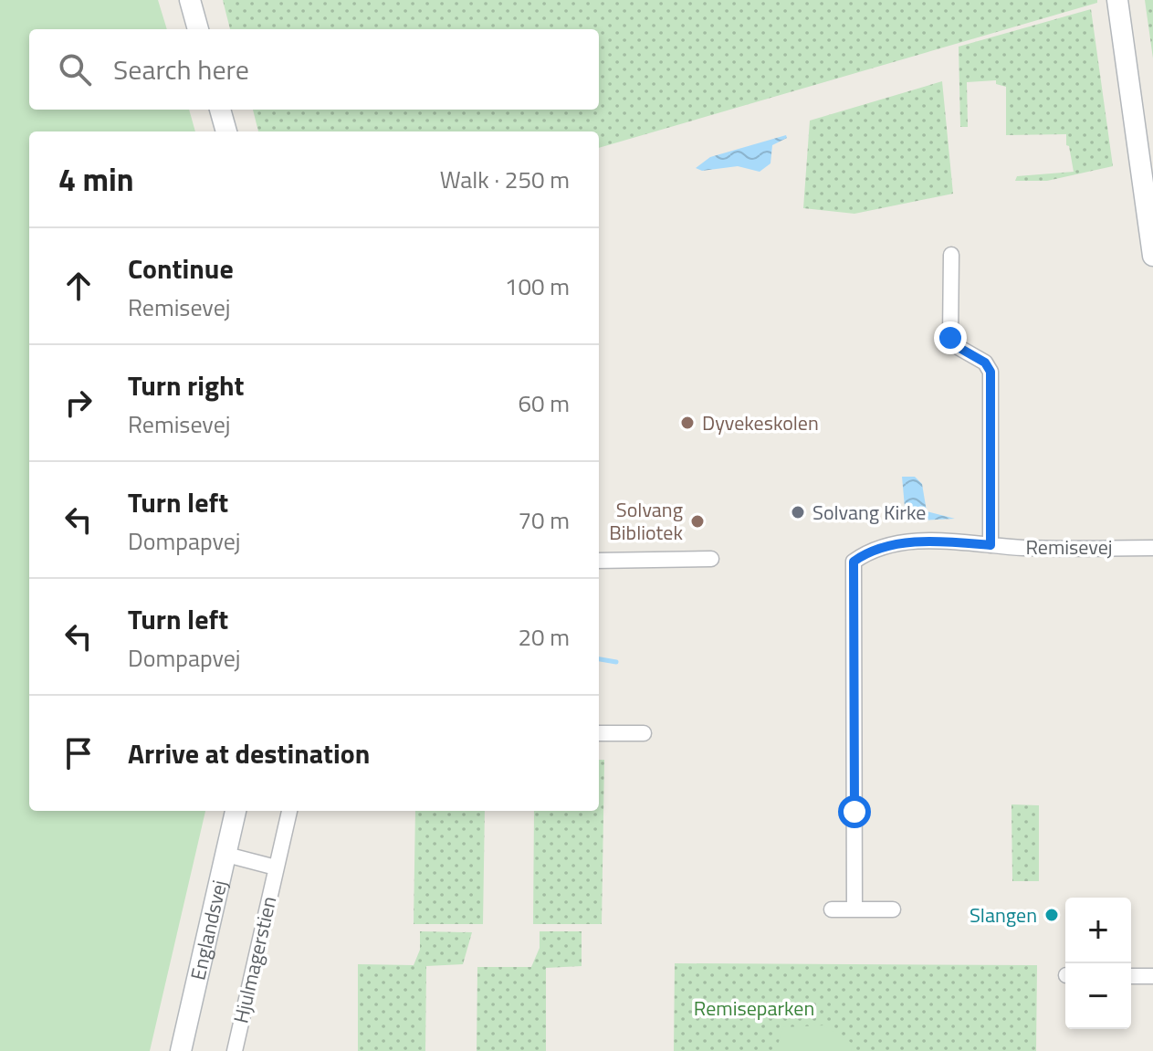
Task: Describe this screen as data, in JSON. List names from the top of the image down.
{
  "streets": {
    "street": ["Remisevej", "Englandsvej", "Hjulmagerstien"]
  },
  "crossings": [
    ["Englandsvej", "Hjulmagerstien"]
  ],
  "parks": ["Remiseparken"],
  "places": [
    "Dyvekeskolen",
    "Solvang Kirke",
    "Solvang Bibliotek",
    "Slangen"
  ],
  "page": {
    "search": "Search here",
    "heading": ["4 min", "Walk · 250 m"],
    "list": [
      ["Continue", "Remisevej", "100 m"],
      ["Turn right", "Remisevej", "60 m"],
      ["Turn left", "Dompapvej", "70 m"],
      ["Turn left", "Dompapvej", "20 m"],
      "Arrive at destination"
    ],
    "map_buttons": ["+", "−"]
  }
}
